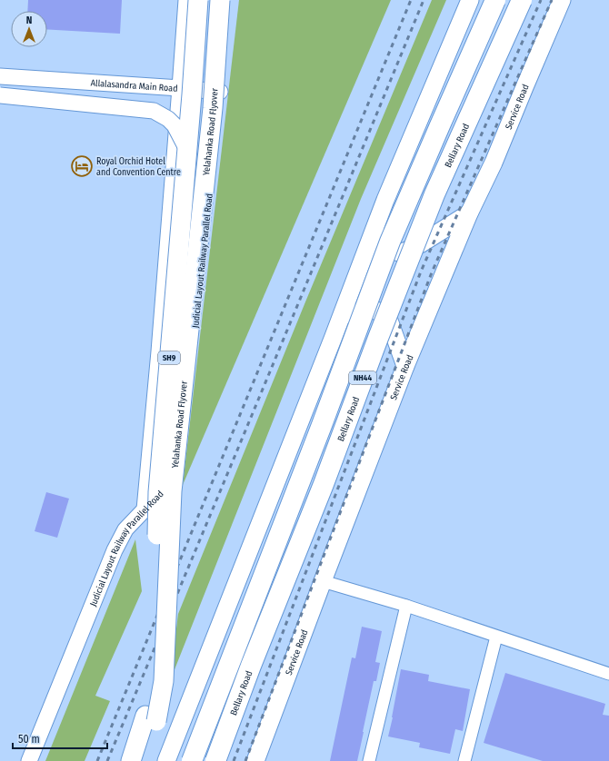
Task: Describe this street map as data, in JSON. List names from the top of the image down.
{
  "streets": {
    "highway": ["Bellary Road", "NH44"],
    "main road": ["Service Road", "Yelahanka Road Flyover", "SH9"],
    "street": ["Allalasandra Main Road", "Judicial Layout Railway Parallel Road"]
  },
  "places": {
    "hotel": ["Royal Orchid Hotel and Convention Centre"]
  },
  "scale_bar": "50 m",
  "north": "top"
}
